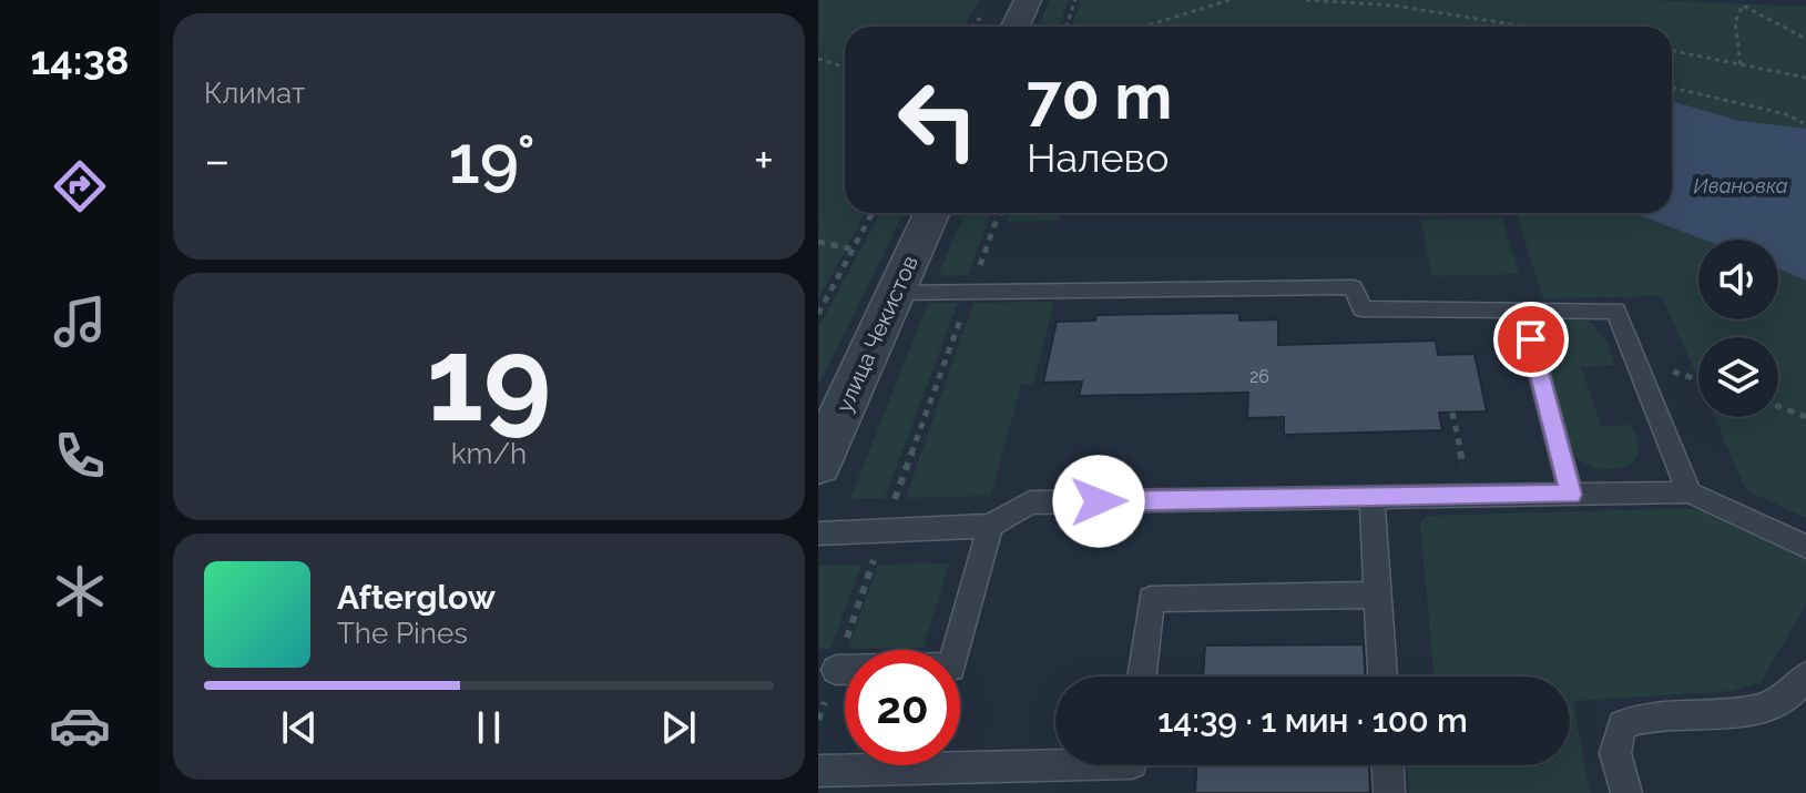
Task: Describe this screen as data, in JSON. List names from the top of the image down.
{
  "streets": {
    "street": ["улица Чекистов"]
  },
  "water": ["Ивановка"],
  "house_numbers": ["26"],
  "page": {
    "tabs": "14:38",
    "tile": [
      "Климат",
      ["19", "km/h"]
    ],
    "turn": ["70 m", "Налево"],
    "heat": ["−", "19°", "+"],
    "song": ["Afterglow", "The Pines"],
    "limit": "20",
    "trip": "14:39 · 1 мин · 100 m"
  }
}
